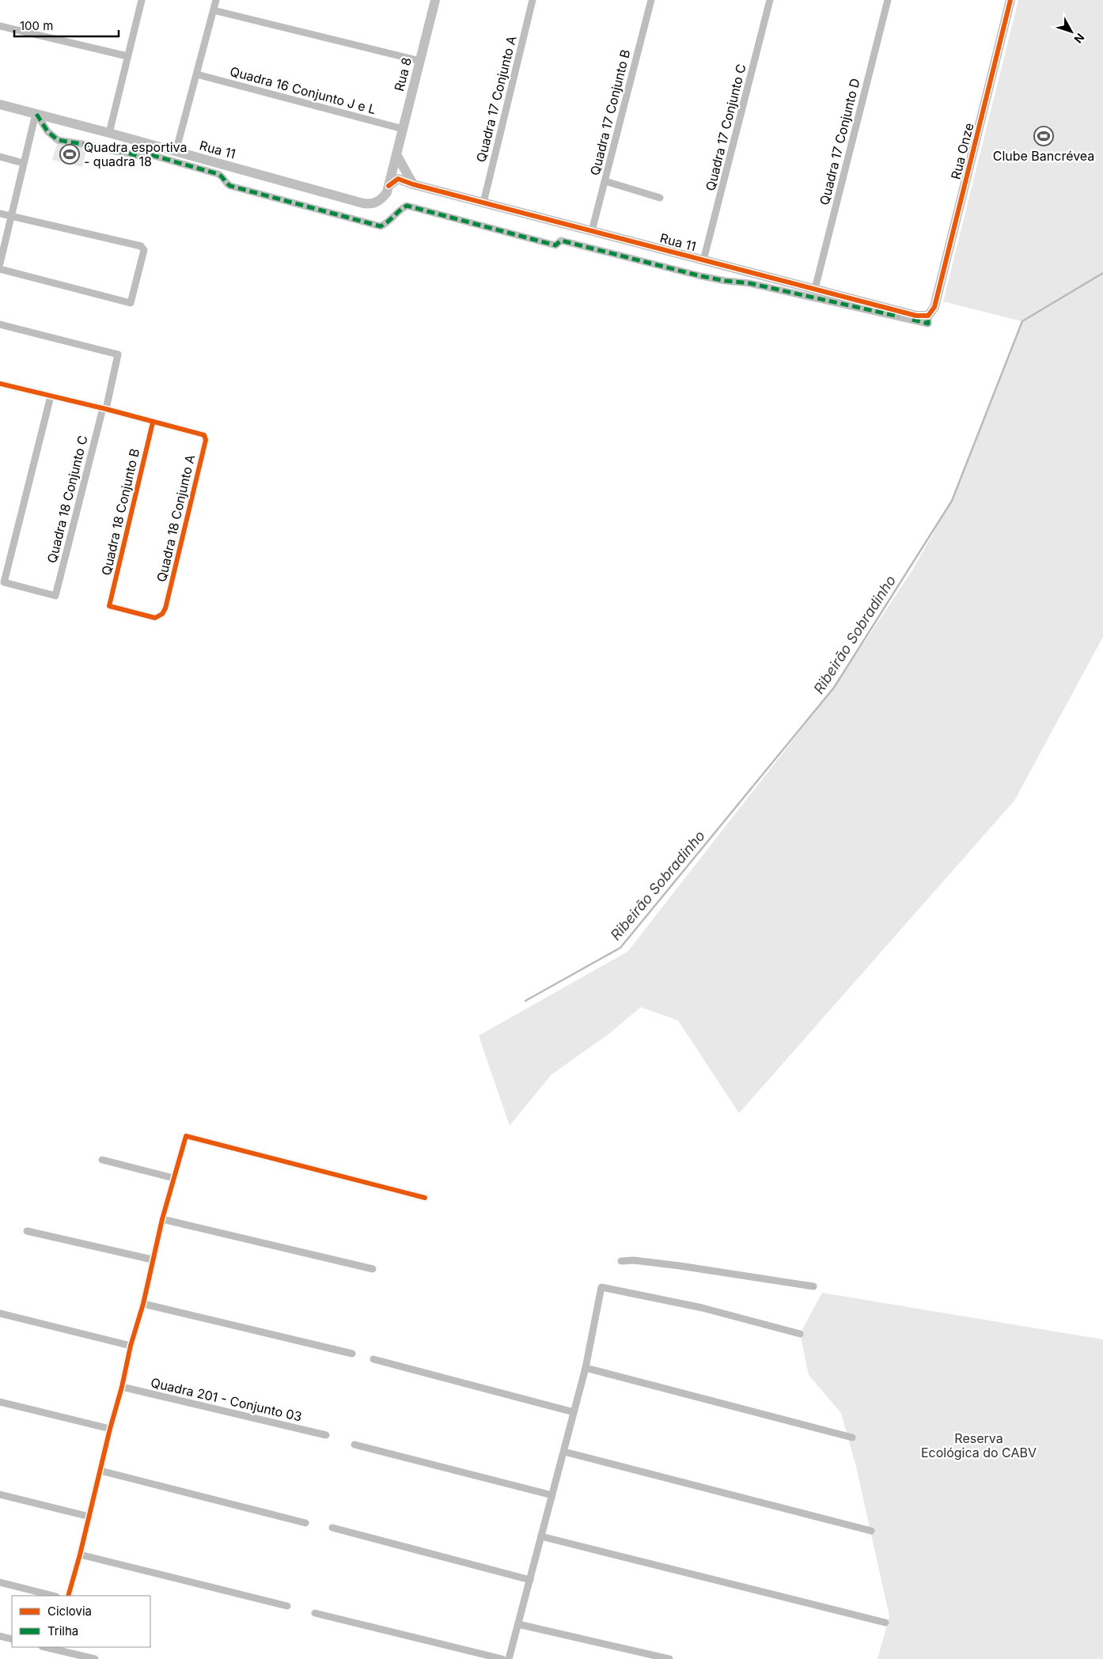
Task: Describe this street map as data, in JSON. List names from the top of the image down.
{
  "streets": {
    "street": [
      "Rua 8",
      "Quadra 16 Conjunto J e L",
      "Quadra 17 Conjunto A",
      "Quadra 17 Conjunto B",
      "Quadra 17 Conjunto C",
      "Quadra 17 Conjunto D",
      "Rua 11",
      "Rua Onze",
      "Quadra 18 Conjunto C",
      "Quadra 18 Conjunto B",
      "Quadra 18 Conjunto A",
      "Quadra 201 - Conjunto 03"
    ]
  },
  "crossings": [
    ["Rua 8", "Quadra 16 Conjunto J e L"],
    ["Rua 8", "Rua 11"],
    ["Quadra 17 Conjunto A", "Rua 11"],
    ["Quadra 17 Conjunto B", "Rua 11"],
    ["Quadra 17 Conjunto C", "Rua 11"],
    ["Quadra 17 Conjunto D", "Rua 11"],
    ["Rua 11", "Rua Onze"],
    ["Quadra 18 Conjunto B", "Quadra 18 Conjunto A"]
  ],
  "water": ["Ribeirão Sobradinho"],
  "parks": ["Reserva Ecológica do CABV"],
  "places": {
    "sports": ["Clube Bancrévea", "Quadra esportiva - quadra 18"]
  },
  "legend": ["Ciclovia", "Trilha"],
  "scale_bar": "100 m",
  "north": "bottom right"
}
